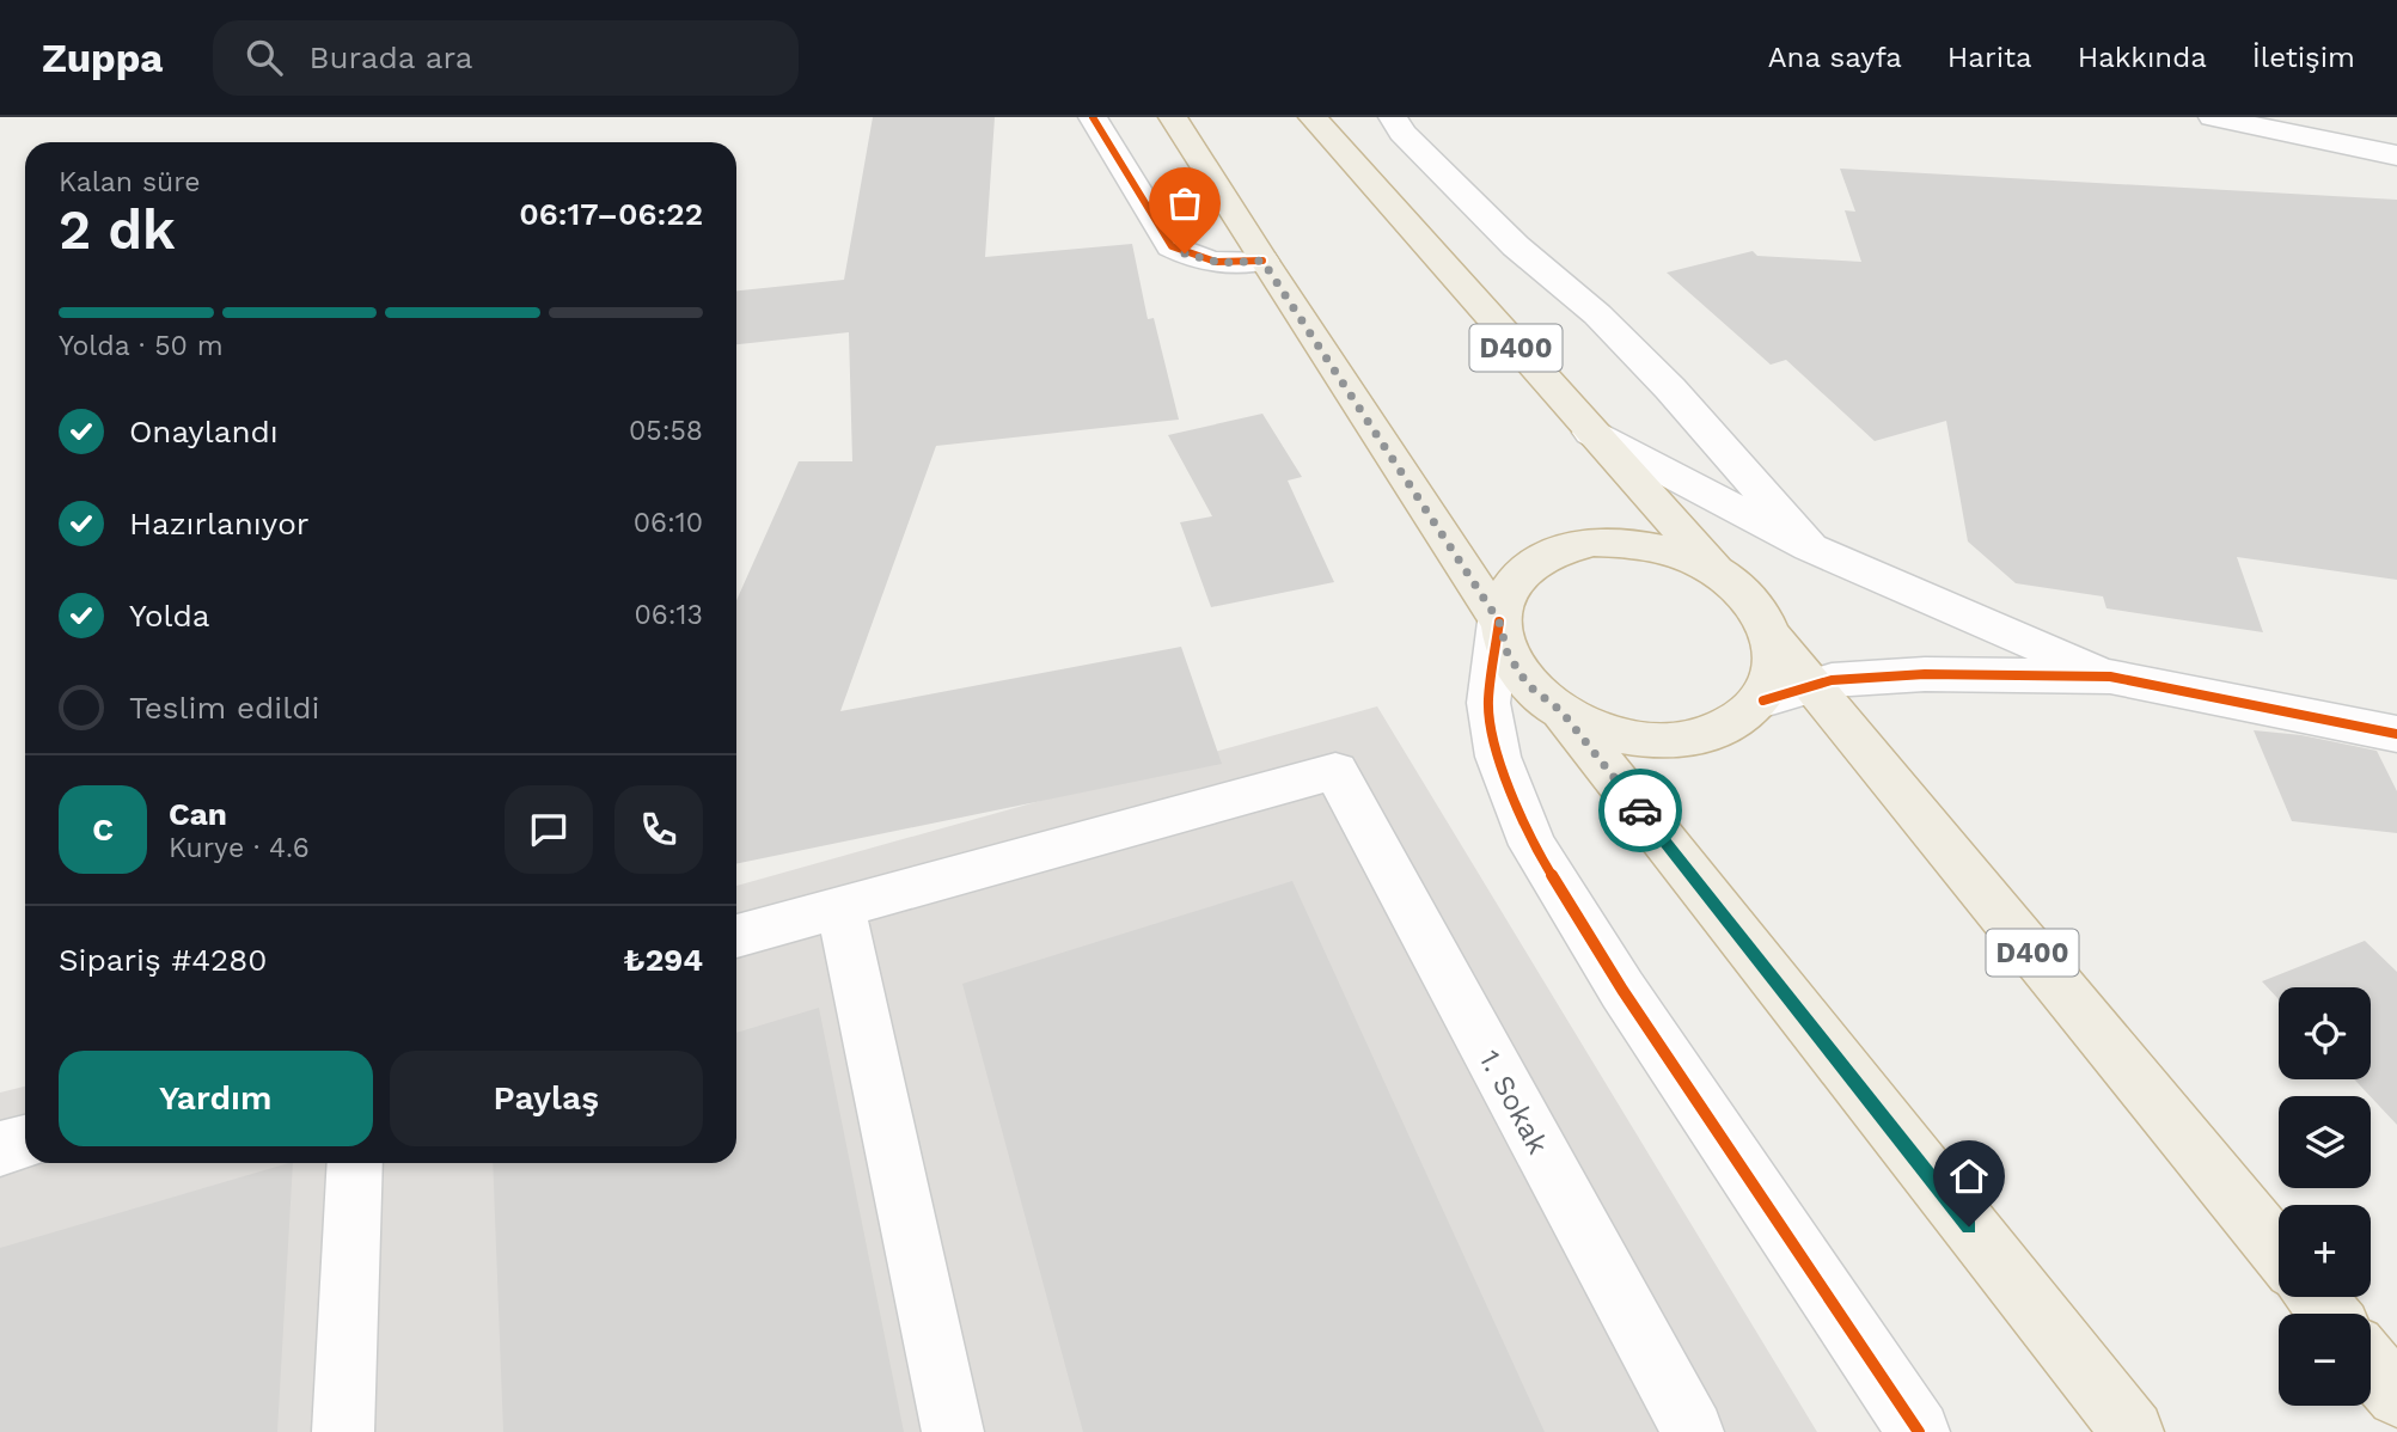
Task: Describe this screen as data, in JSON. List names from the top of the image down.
{
  "streets": {
    "highway": ["D400"],
    "street": ["1. Sokak"]
  },
  "page": {
    "header": "Zuppa",
    "search": "Burada ara",
    "nav": [
      "Ana sayfa",
      "Harita",
      "Hakkında",
      "İletişim"
    ],
    "heading": ["2 dk", "Kalan süre", "06:17–06:22"],
    "panel": [
      "Can",
      "Kurye · 4.6",
      "Sipariş #4280",
      "₺294"
    ],
    "bar": "Yolda · 50 m",
    "list": [
      ["Onaylandı", "05:58"],
      ["Hazırlanıyor", "06:10"],
      ["Yolda", "06:13"],
      "Teslim edildi"
    ],
    "round": "C",
    "map_buttons": ["+", "−"],
    "buttons": ["Yardım", "Paylaş"]
  }
}
